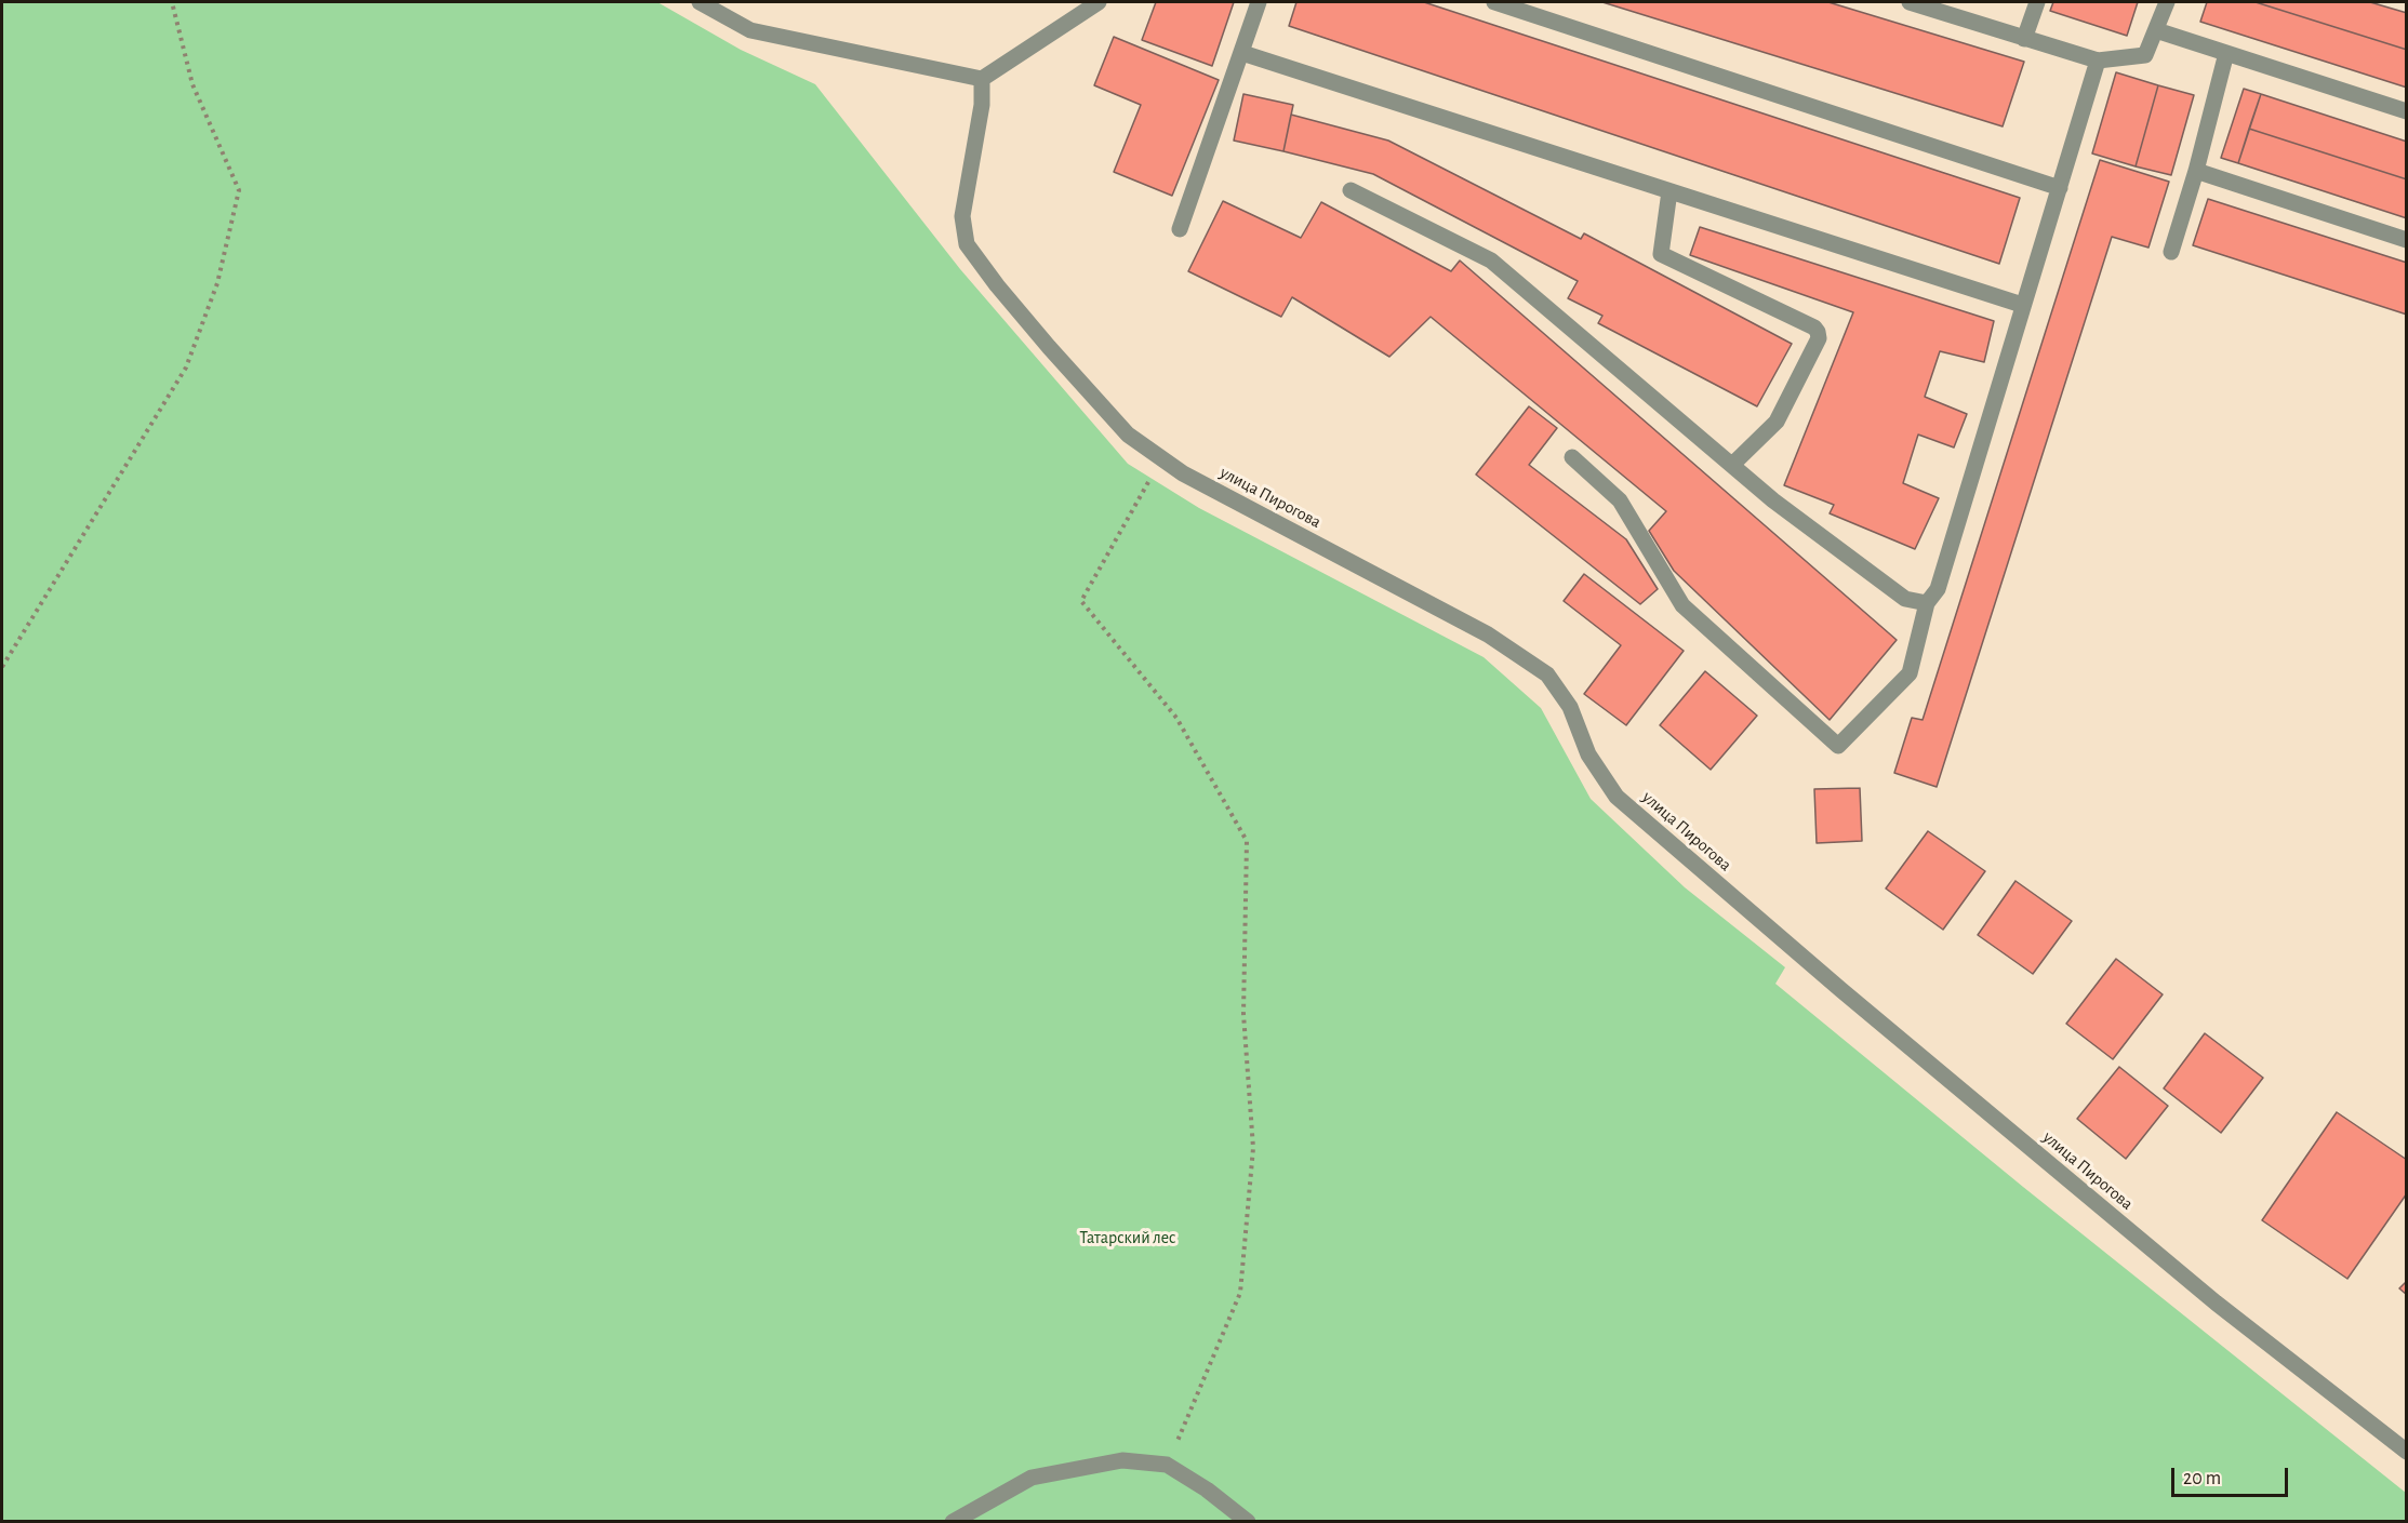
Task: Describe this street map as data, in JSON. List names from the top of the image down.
{
  "streets": {
    "street": ["улица Пирогова"]
  },
  "parks": ["Татарский лес"],
  "scale_bar": "20 m"
}
